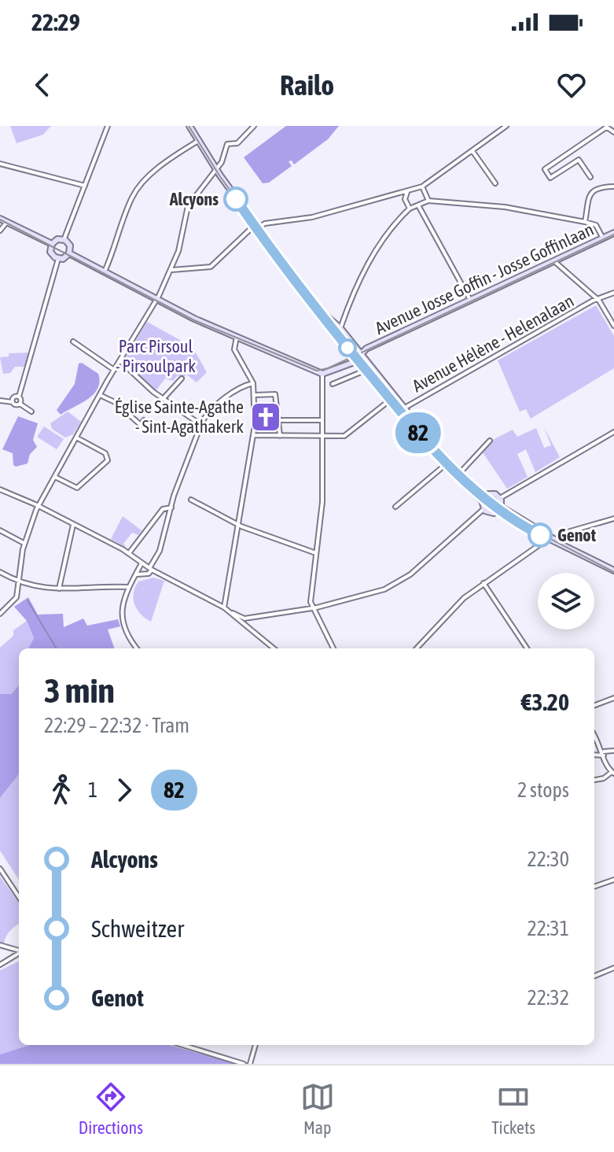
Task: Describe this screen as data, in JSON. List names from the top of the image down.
{
  "streets": {
    "main road": ["Avenue Josse Goffin - Josse Goffinlaan"],
    "street": ["Avenue Hélène - Helenalaan"]
  },
  "parks": ["Parc Pirsoul - Pirsoulpark"],
  "places": {
    "other": ["Alcyons", "Genot"],
    "church": ["Église Sainte-Agathe - Sint-Agathakerk"]
  },
  "lines": ["tram line 82"],
  "page": {
    "status": "22:29",
    "header": "Railo",
    "on_map": "82",
    "heading": ["3 min", "22:29 – 22:32 · Tram", "€3.20"],
    "legs": ["1", "82", "2 stops"],
    "list": [
      {
        "name": "Alcyons",
        "value": "22:30"
      },
      {
        "name": "Schweitzer",
        "value": "22:31"
      },
      {
        "name": "Genot",
        "value": "22:32"
      }
    ],
    "tabs": ["Directions", "Map", "Tickets"]
  }
}
